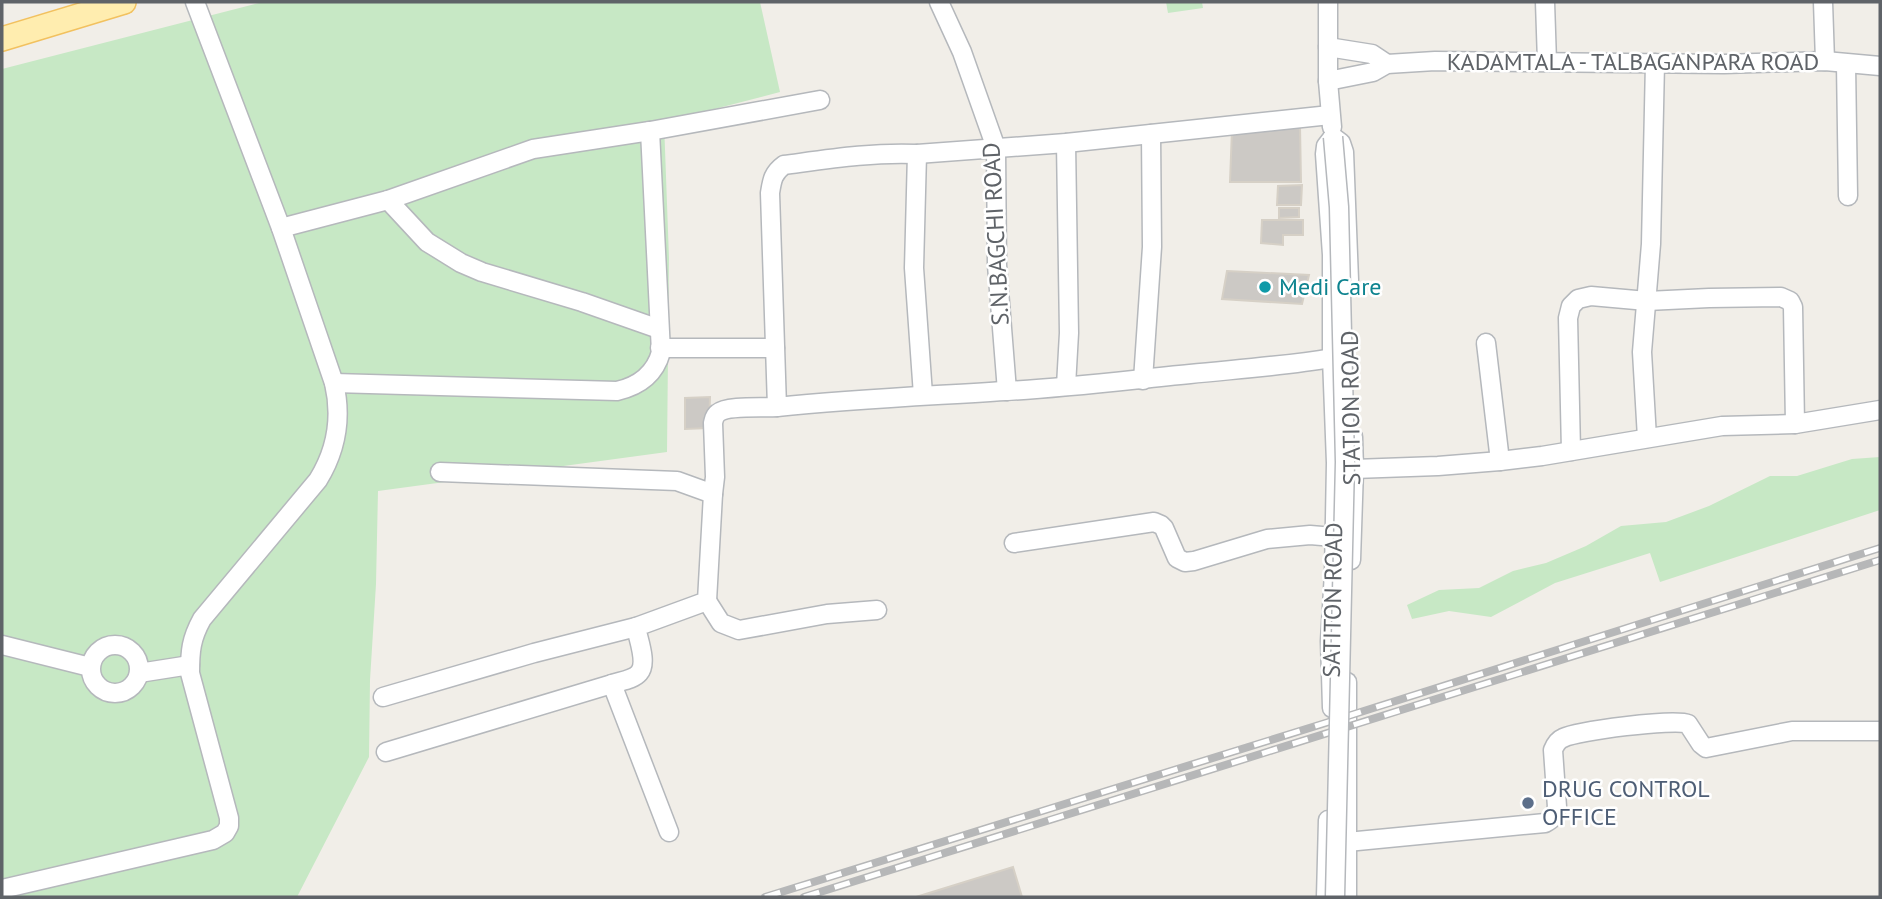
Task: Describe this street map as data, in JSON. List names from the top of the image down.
{
  "streets": {
    "street": [
      "KADAMTALA - TALBAGANPARA ROAD",
      "S.N.BAGCHI ROAD",
      "STATION ROAD",
      "SATITON ROAD"
    ]
  },
  "crossings": [
    ["STATION ROAD", "SATITON ROAD"]
  ],
  "places": ["Medi Care", "DRUG CONTROL OFFICE"]
}
